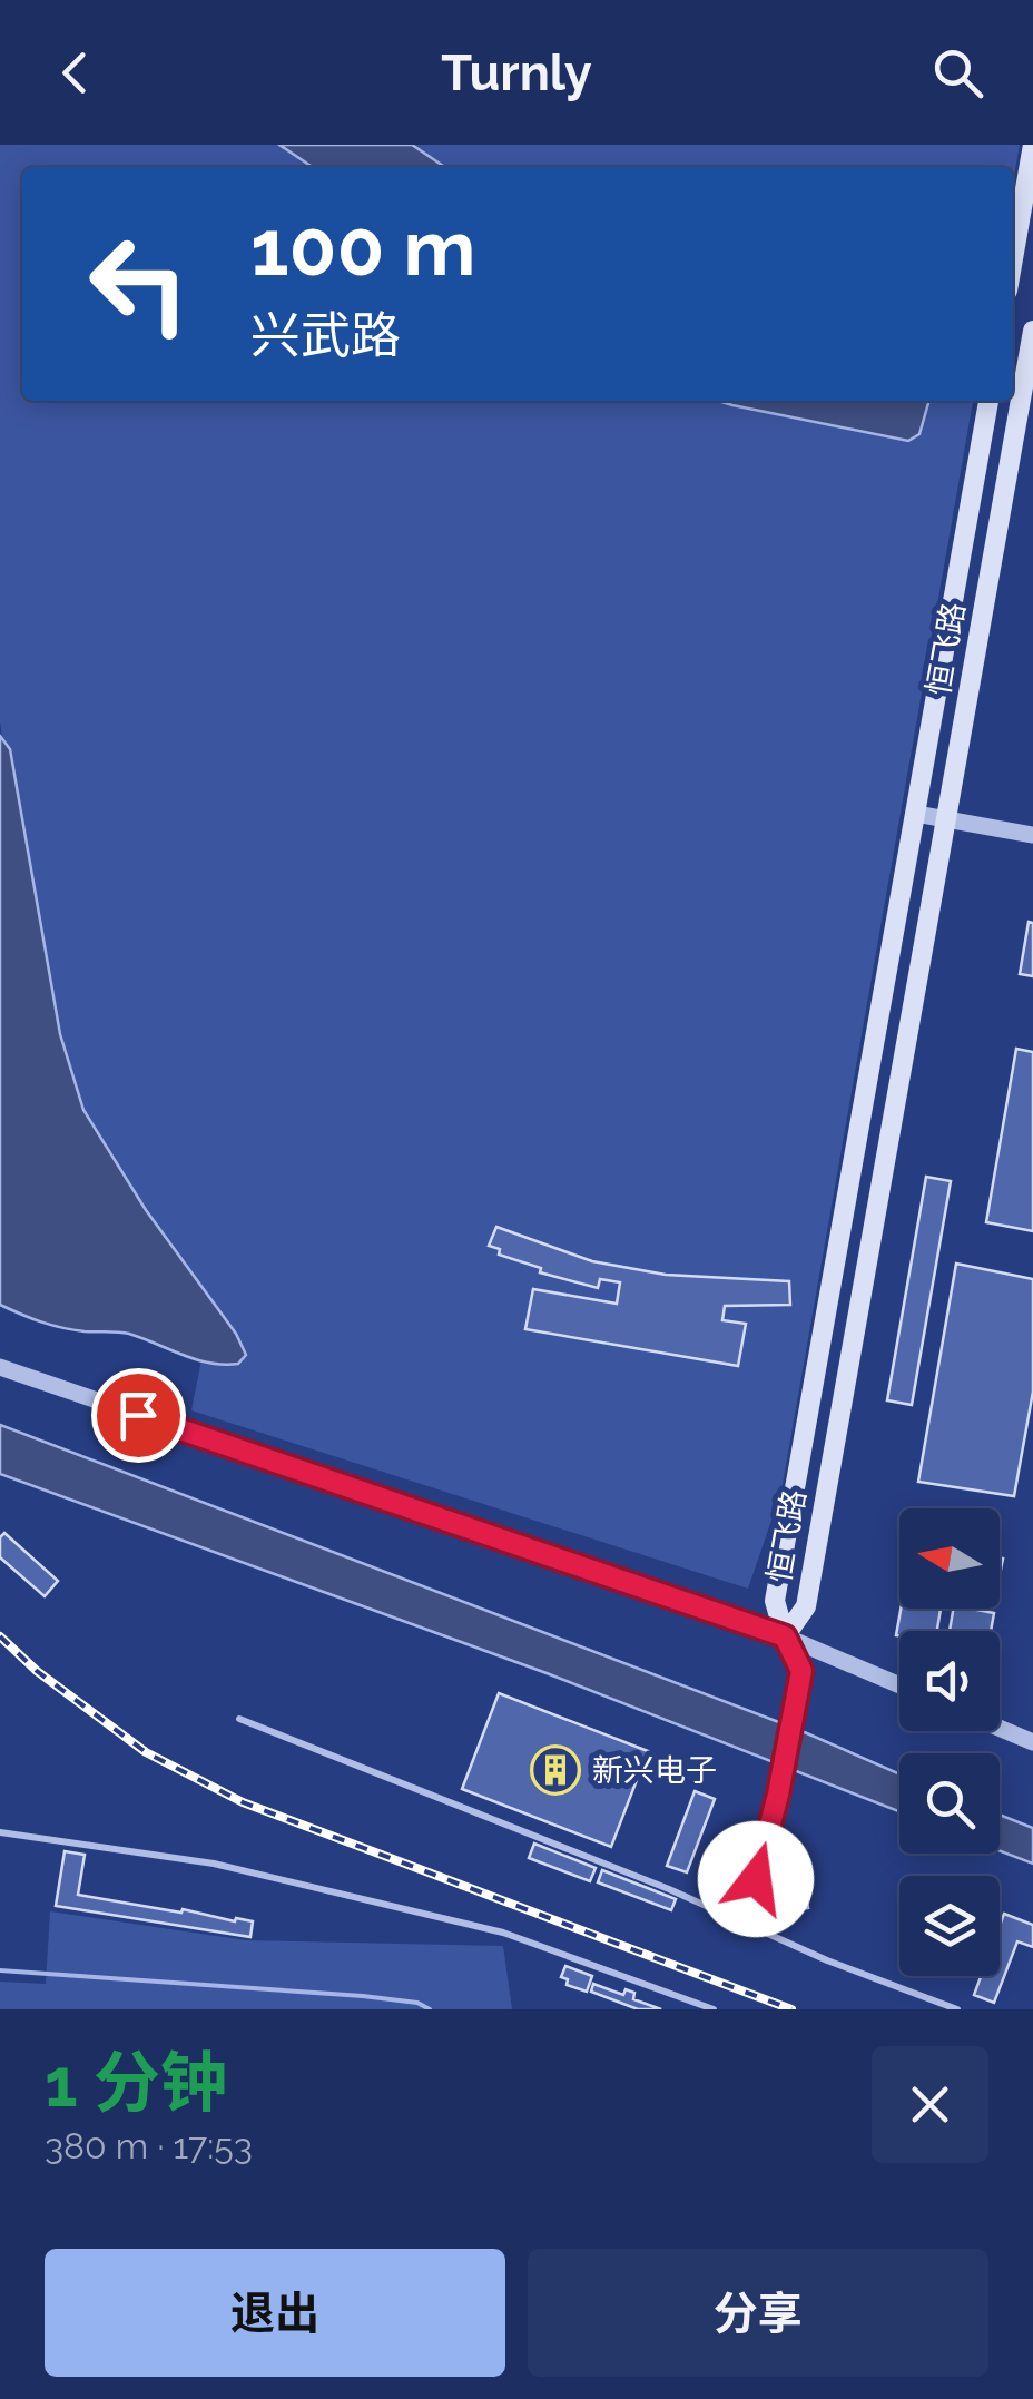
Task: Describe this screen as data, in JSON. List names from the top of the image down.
{
  "streets": {
    "main road": ["恒飞路"]
  },
  "places": {
    "building": ["新兴电子"]
  },
  "north": "left",
  "page": {
    "header": "Turnly",
    "turn": ["100 m", "兴武路"],
    "heading": ["1 分钟", "380 m · 17:53"],
    "buttons": ["退出", "分享"]
  }
}
